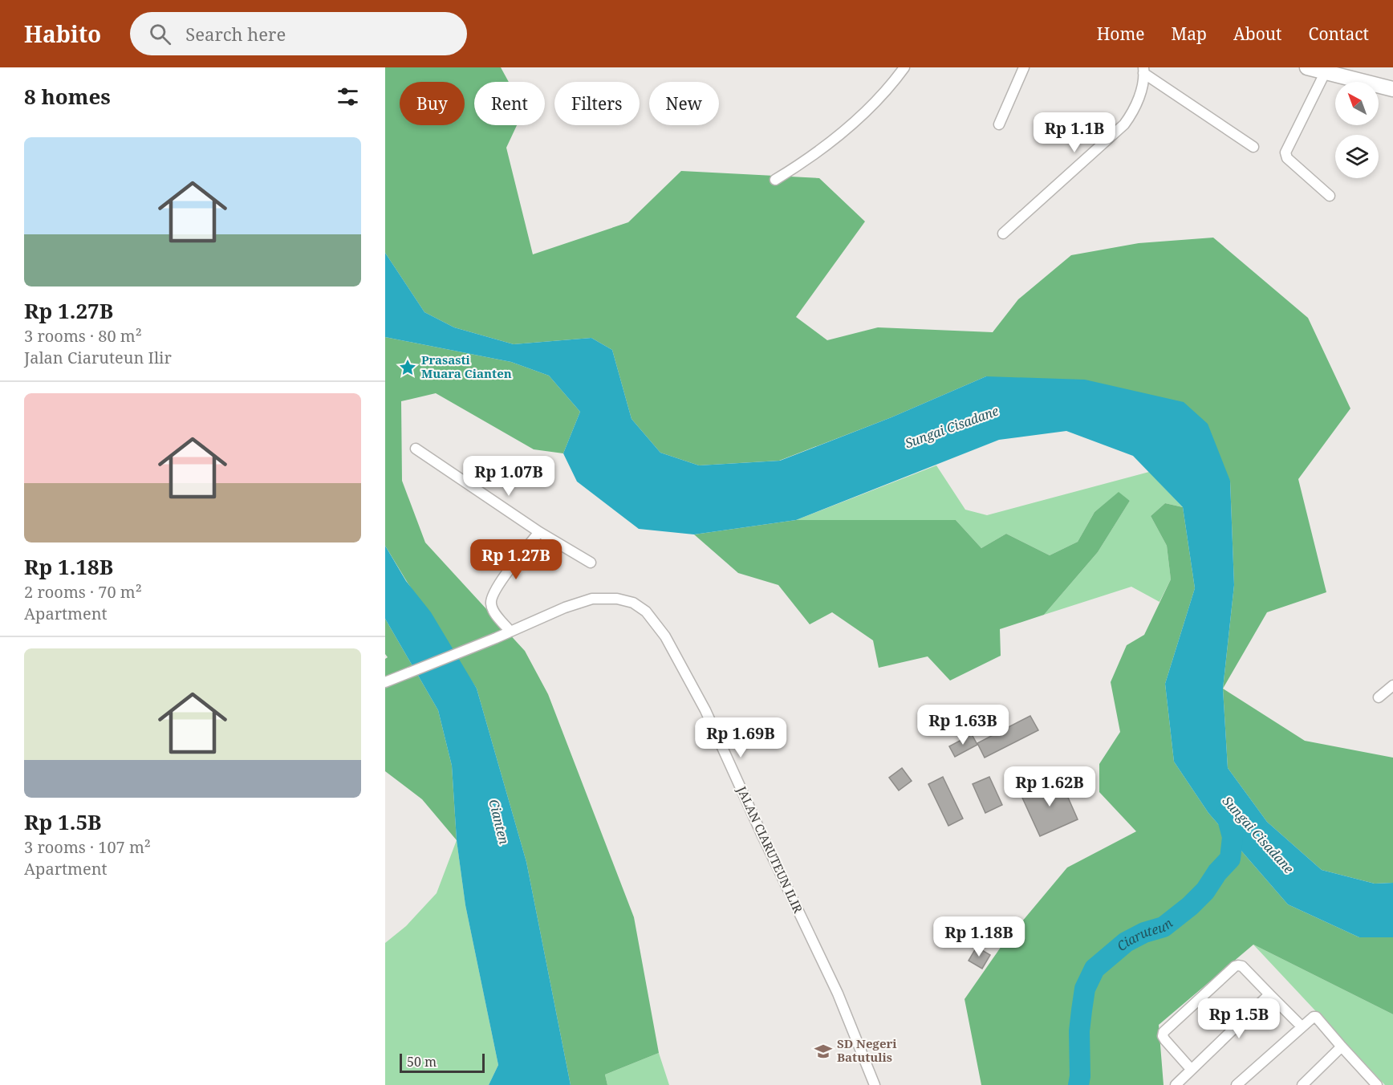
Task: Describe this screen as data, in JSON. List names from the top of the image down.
{
  "streets": {
    "street": ["JALAN CIARUTEUN ILIR"]
  },
  "water": ["Sungai Cisadane", "Cianten", "Ciaruteun"],
  "places": {
    "place": ["Prasasti Muara Cianten"],
    "school or university": ["SD Negeri Batutulis"]
  },
  "scale_bar": "50 m",
  "north": "top left",
  "page": {
    "header": "Habito",
    "search": "Search here",
    "nav": [
      "Home",
      "Map",
      "About",
      "Contact"
    ],
    "heading": "8 homes",
    "chip": [
      "Buy",
      "Rent",
      "Filters",
      "New"
    ],
    "price": [
      "Rp 1.1B",
      "Rp 1.07B",
      "Rp 1.27B",
      "Rp 1.63B",
      "Rp 1.69B",
      "Rp 1.62B",
      "Rp 1.18B",
      "Rp 1.5B"
    ],
    "list": [
      {
        "name": "Rp 1.27B",
        "note": "3 rooms · 80 m² · Jalan Ciaruteun Ilir"
      },
      {
        "name": "Rp 1.18B",
        "note": "2 rooms · 70 m² · Apartment"
      },
      {
        "name": "Rp 1.5B",
        "note": "3 rooms · 107 m² · Apartment"
      }
    ],
    "scale": "50 m"
  }
}
